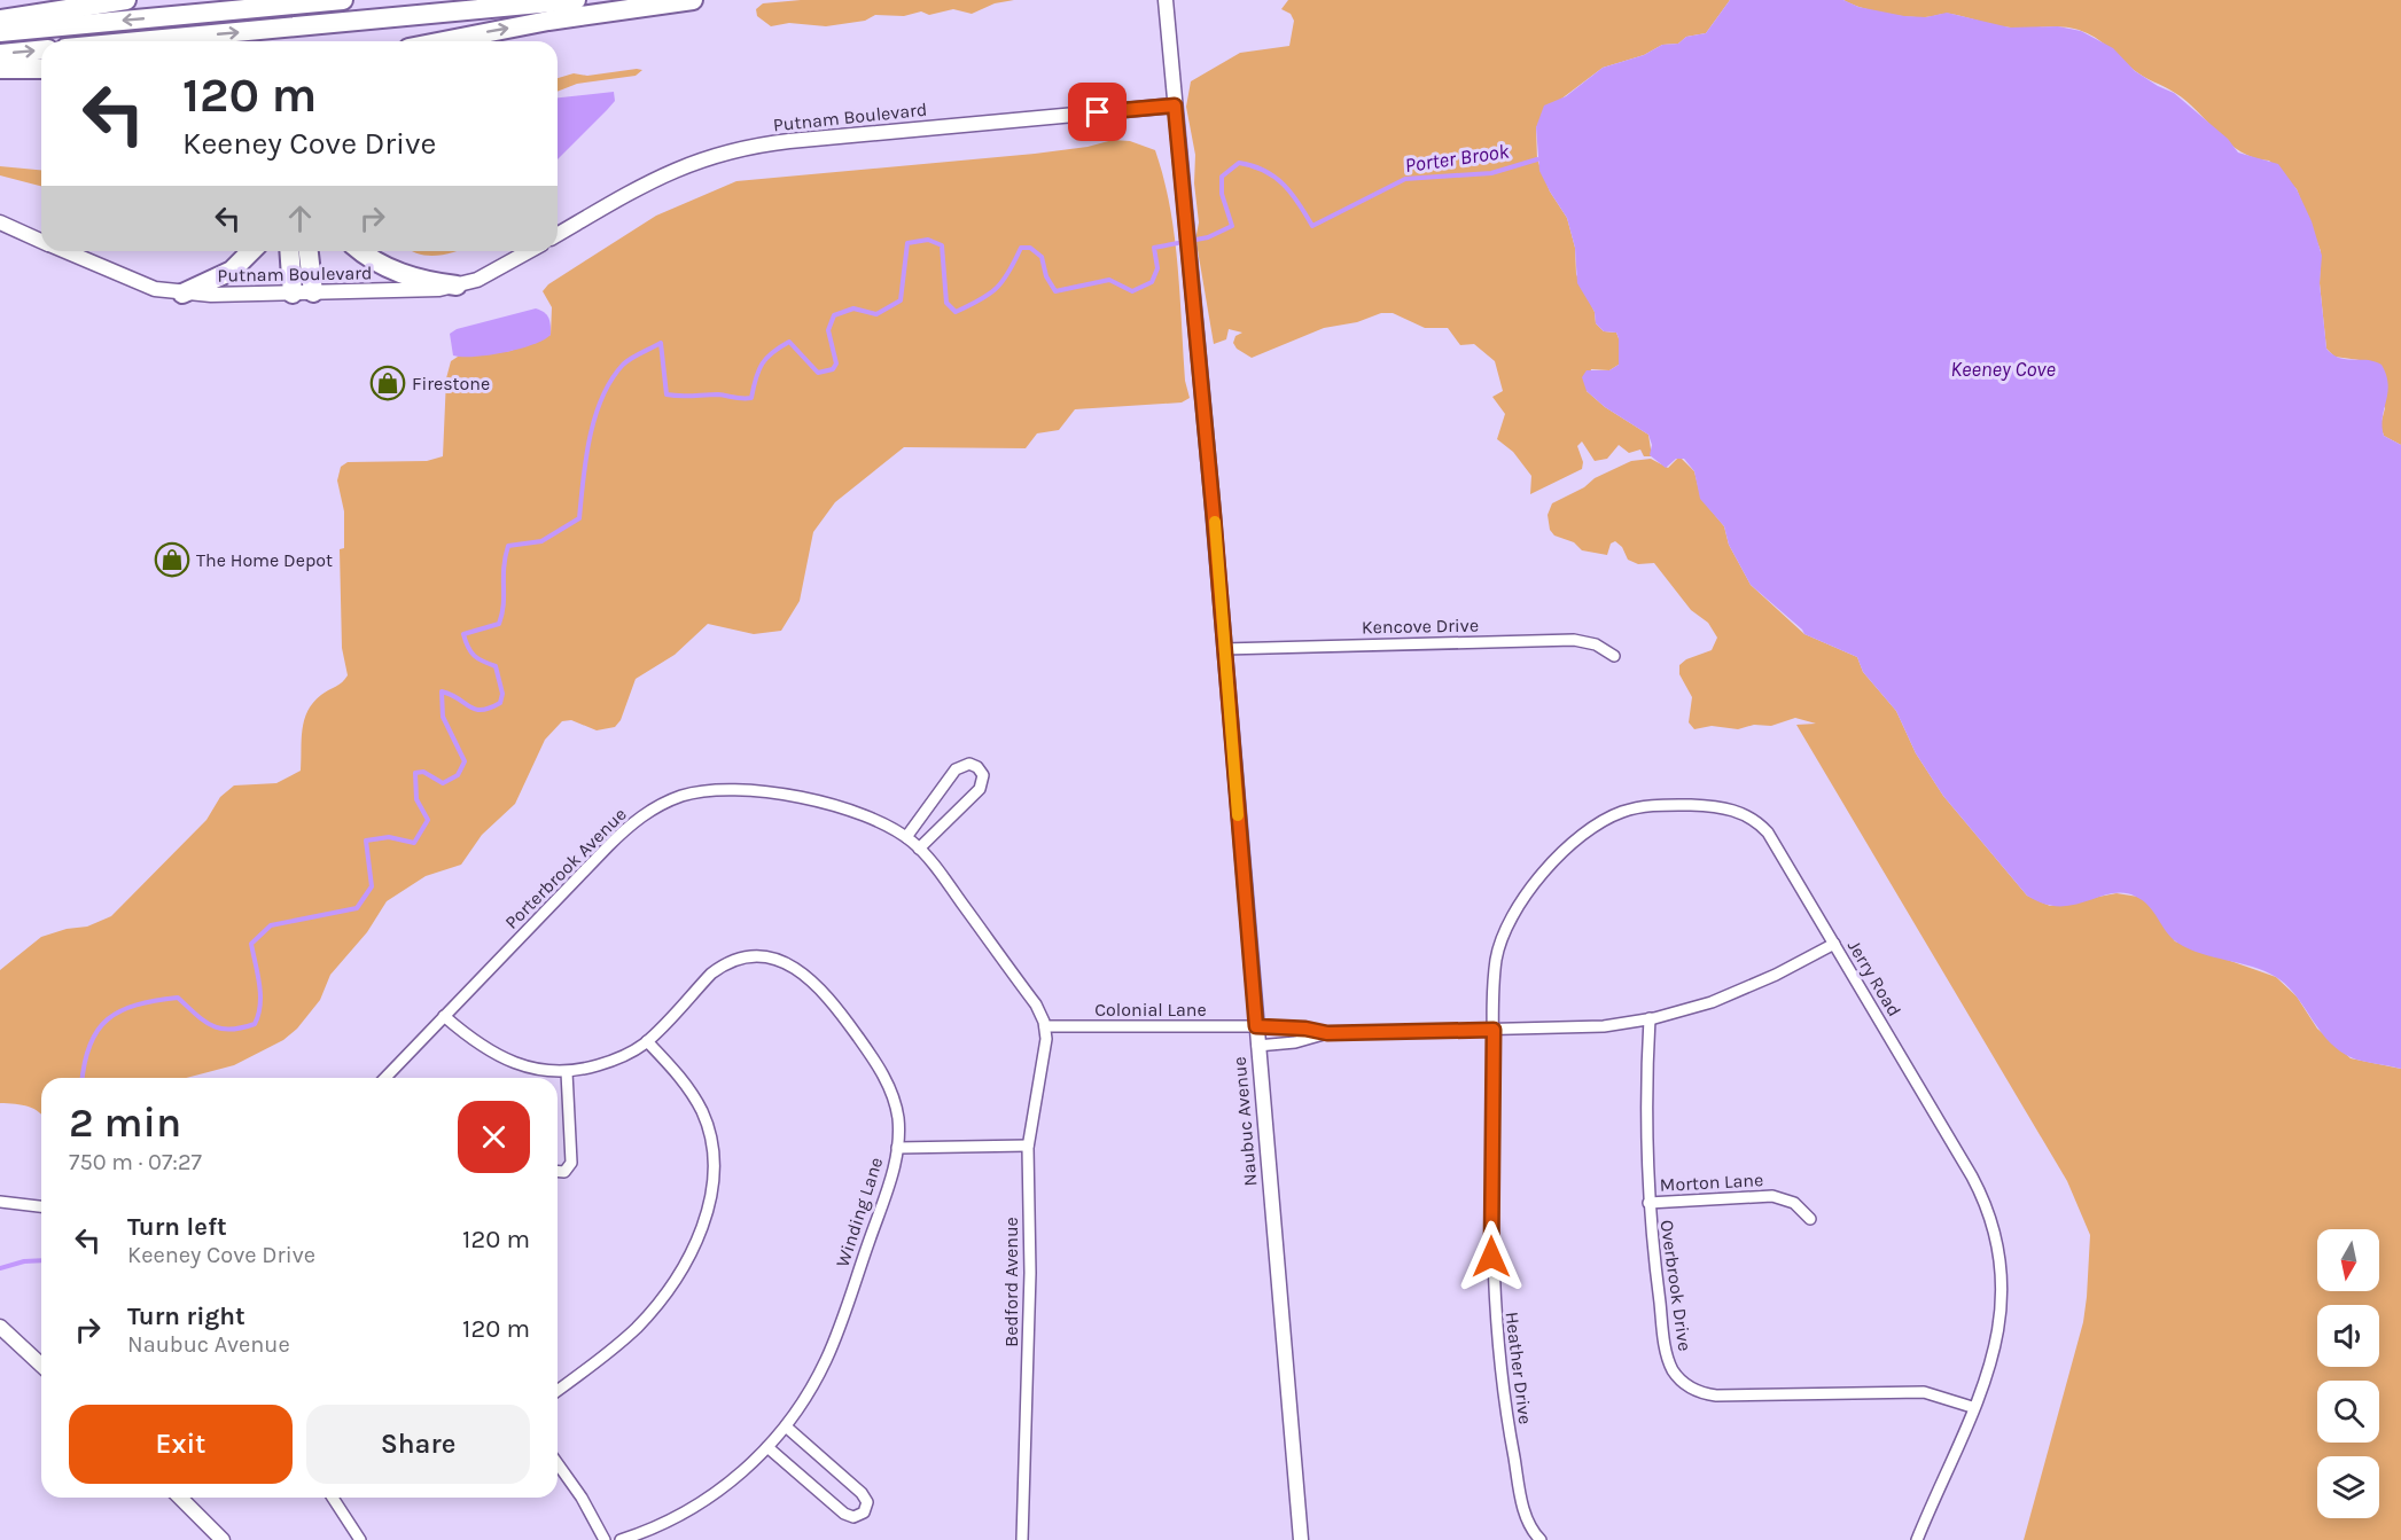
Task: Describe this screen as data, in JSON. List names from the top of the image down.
{
  "streets": {
    "main road": ["Putnam Boulevard", "Naubuc Avenue"],
    "street": [
      "Kencove Drive",
      "Porterbrook Avenue",
      "Jerry Road",
      "Colonial Lane",
      "Morton Lane",
      "Winding Lane",
      "Bedford Avenue",
      "Overbrook Drive",
      "Heather Drive"
    ]
  },
  "crossings": [
    ["Putnam Boulevard", "Naubuc Avenue"],
    ["Kencove Drive", "Naubuc Avenue"],
    ["Porterbrook Avenue", "Colonial Lane"],
    ["Porterbrook Avenue", "Winding Lane"],
    ["Porterbrook Avenue", "Bedford Avenue"],
    ["Jerry Road", "Overbrook Drive"],
    ["Jerry Road", "Heather Drive"],
    ["Colonial Lane", "Naubuc Avenue"],
    ["Colonial Lane", "Bedford Avenue"],
    ["Morton Lane", "Overbrook Drive"]
  ],
  "water": ["Porter Brook", "Keeney Cove"],
  "places": {
    "shop": ["Firestone", "The Home Depot"]
  },
  "north": "bottom",
  "page": {
    "turn": ["120 m", "Keeney Cove Drive"],
    "heading": ["2 min", "750 m · 07:27"],
    "list": [
      {
        "name": "Turn left",
        "note": "Keeney Cove Drive",
        "value": "120 m"
      },
      {
        "name": "Turn right",
        "note": "Naubuc Avenue",
        "value": "120 m"
      }
    ],
    "buttons": ["Exit", "Share"]
  }
}
